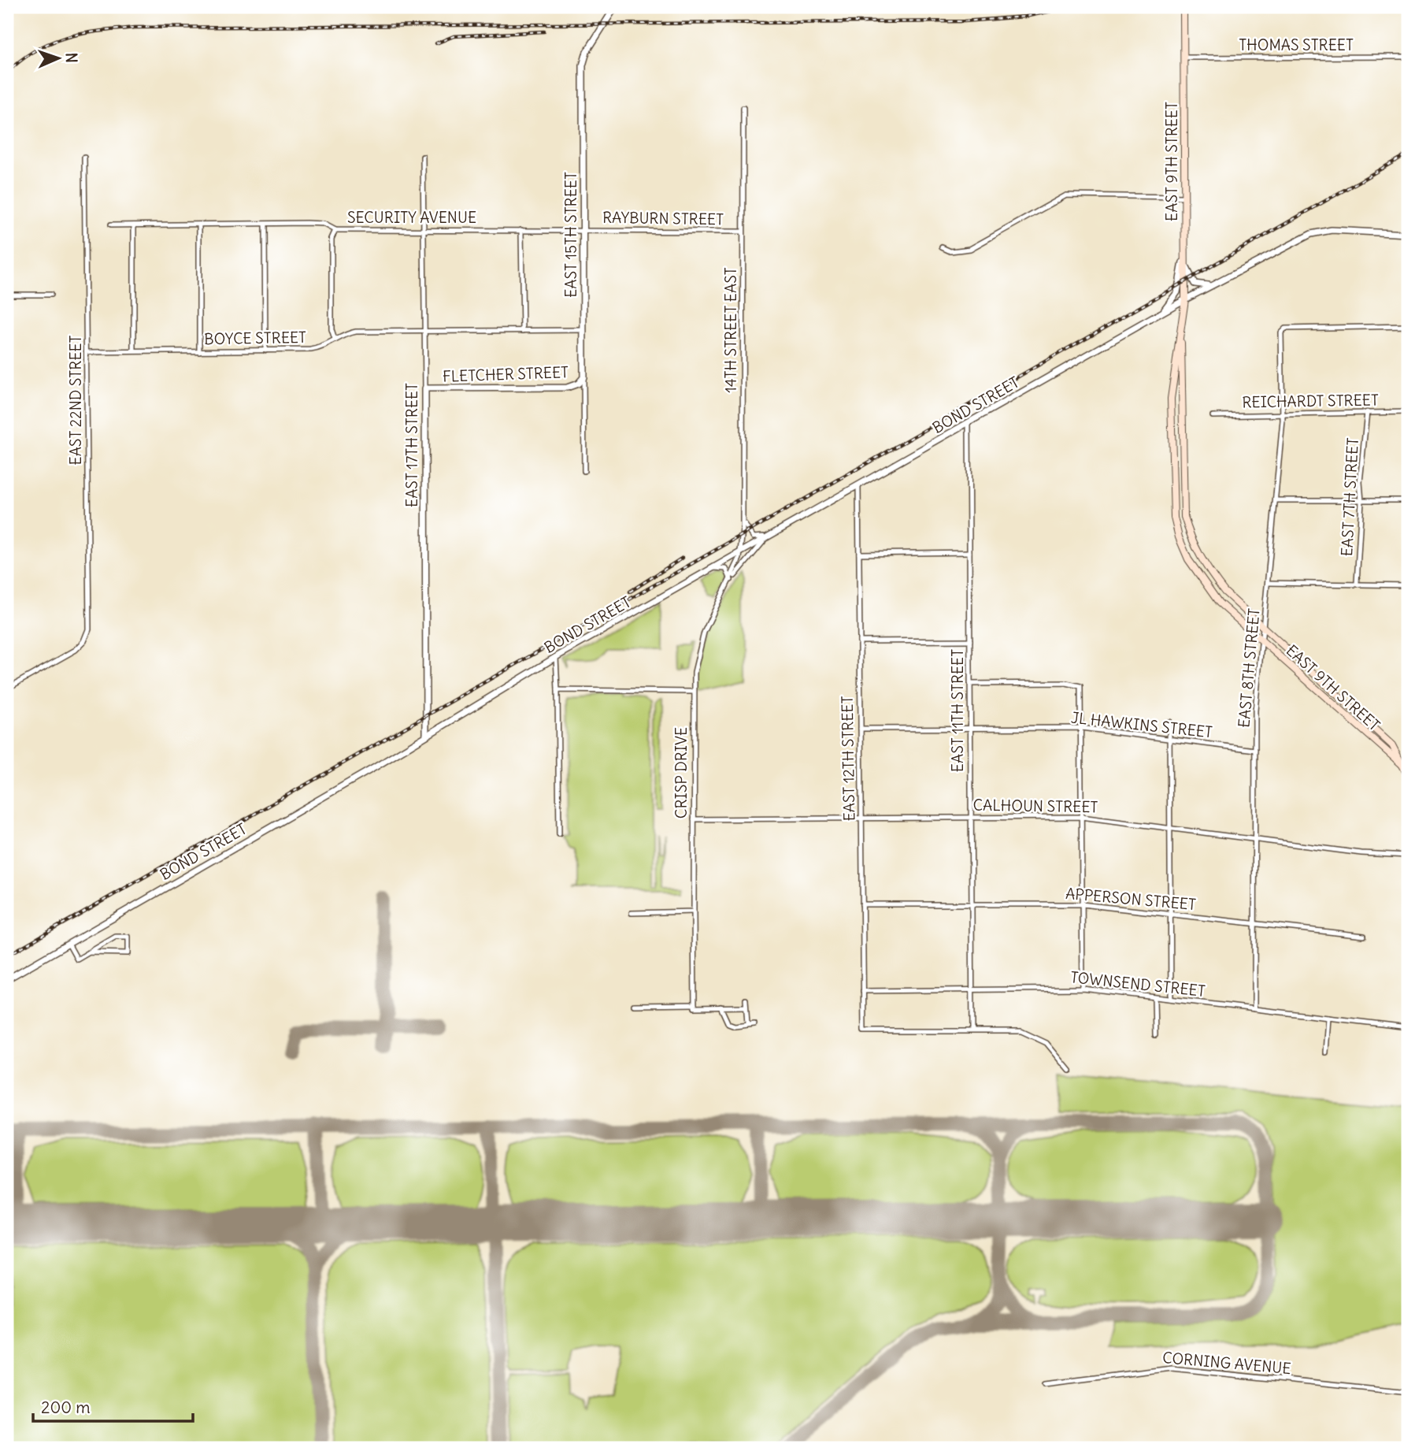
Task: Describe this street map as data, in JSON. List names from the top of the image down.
{
  "streets": {
    "main road": ["EAST 9TH STREET"],
    "street": [
      "THOMAS STREET",
      "SECURITY AVENUE",
      "RAYBURN STREET",
      "EAST 15TH STREET",
      "14TH STREET EAST",
      "BOYCE STREET",
      "FLETCHER STREET",
      "EAST 22ND STREET",
      "REICHARDT STREET",
      "BOND STREET",
      "EAST 17TH STREET",
      "EAST 7TH STREET",
      "EAST 8TH STREET",
      "EAST 11TH STREET",
      "JL HAWKINS STREET",
      "EAST 12TH STREET",
      "CRISP DRIVE",
      "CALHOUN STREET",
      "APPERSON STREET",
      "TOWNSEND STREET",
      "CORNING AVENUE"
    ]
  },
  "crossings": [
    ["THOMAS STREET", "EAST 9TH STREET"],
    ["EAST 9TH STREET", "BOND STREET"],
    ["EAST 9TH STREET", "EAST 8TH STREET"],
    ["SECURITY AVENUE", "RAYBURN STREET"],
    ["SECURITY AVENUE", "EAST 15TH STREET"],
    ["SECURITY AVENUE", "EAST 17TH STREET"],
    ["RAYBURN STREET", "EAST 15TH STREET"],
    ["RAYBURN STREET", "14TH STREET EAST"],
    ["EAST 15TH STREET", "BOYCE STREET"],
    ["EAST 15TH STREET", "FLETCHER STREET"],
    ["14TH STREET EAST", "BOND STREET"],
    ["14TH STREET EAST", "CRISP DRIVE"],
    ["BOYCE STREET", "EAST 22ND STREET"],
    ["BOYCE STREET", "EAST 17TH STREET"],
    ["FLETCHER STREET", "EAST 17TH STREET"],
    ["REICHARDT STREET", "EAST 7TH STREET"],
    ["REICHARDT STREET", "EAST 8TH STREET"],
    ["BOND STREET", "EAST 17TH STREET"],
    ["BOND STREET", "EAST 11TH STREET"],
    ["BOND STREET", "EAST 12TH STREET"],
    ["BOND STREET", "CRISP DRIVE"],
    ["EAST 8TH STREET", "JL HAWKINS STREET"],
    ["EAST 8TH STREET", "CALHOUN STREET"],
    ["EAST 8TH STREET", "APPERSON STREET"],
    ["EAST 8TH STREET", "TOWNSEND STREET"],
    ["EAST 11TH STREET", "JL HAWKINS STREET"],
    ["EAST 11TH STREET", "EAST 12TH STREET"],
    ["EAST 11TH STREET", "CALHOUN STREET"],
    ["EAST 11TH STREET", "APPERSON STREET"],
    ["EAST 11TH STREET", "TOWNSEND STREET"],
    ["JL HAWKINS STREET", "EAST 12TH STREET"],
    ["EAST 12TH STREET", "CALHOUN STREET"],
    ["EAST 12TH STREET", "APPERSON STREET"],
    ["EAST 12TH STREET", "TOWNSEND STREET"],
    ["CRISP DRIVE", "CALHOUN STREET"]
  ],
  "scale_bar": "200 m",
  "north": "right"
}
